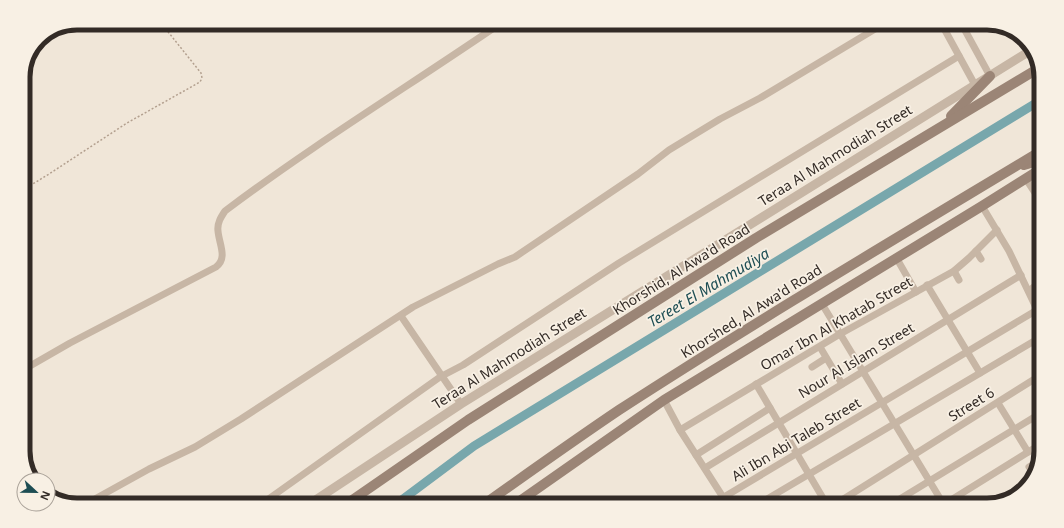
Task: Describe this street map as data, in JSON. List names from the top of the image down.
{
  "streets": {
    "main road": ["Khorshid, Al Awa'd Road", "Khorshed, Al Awa'd Road"],
    "street": [
      "Teraa Al Mahmodiah Street",
      "Omar Ibn Al Khatab Street",
      "Nour Al Islam Street",
      "Street 6",
      "Ali Ibn Abi Taleb Street"
    ]
  },
  "water": ["Tereet El Mahmudiya"],
  "north": "right"
}
